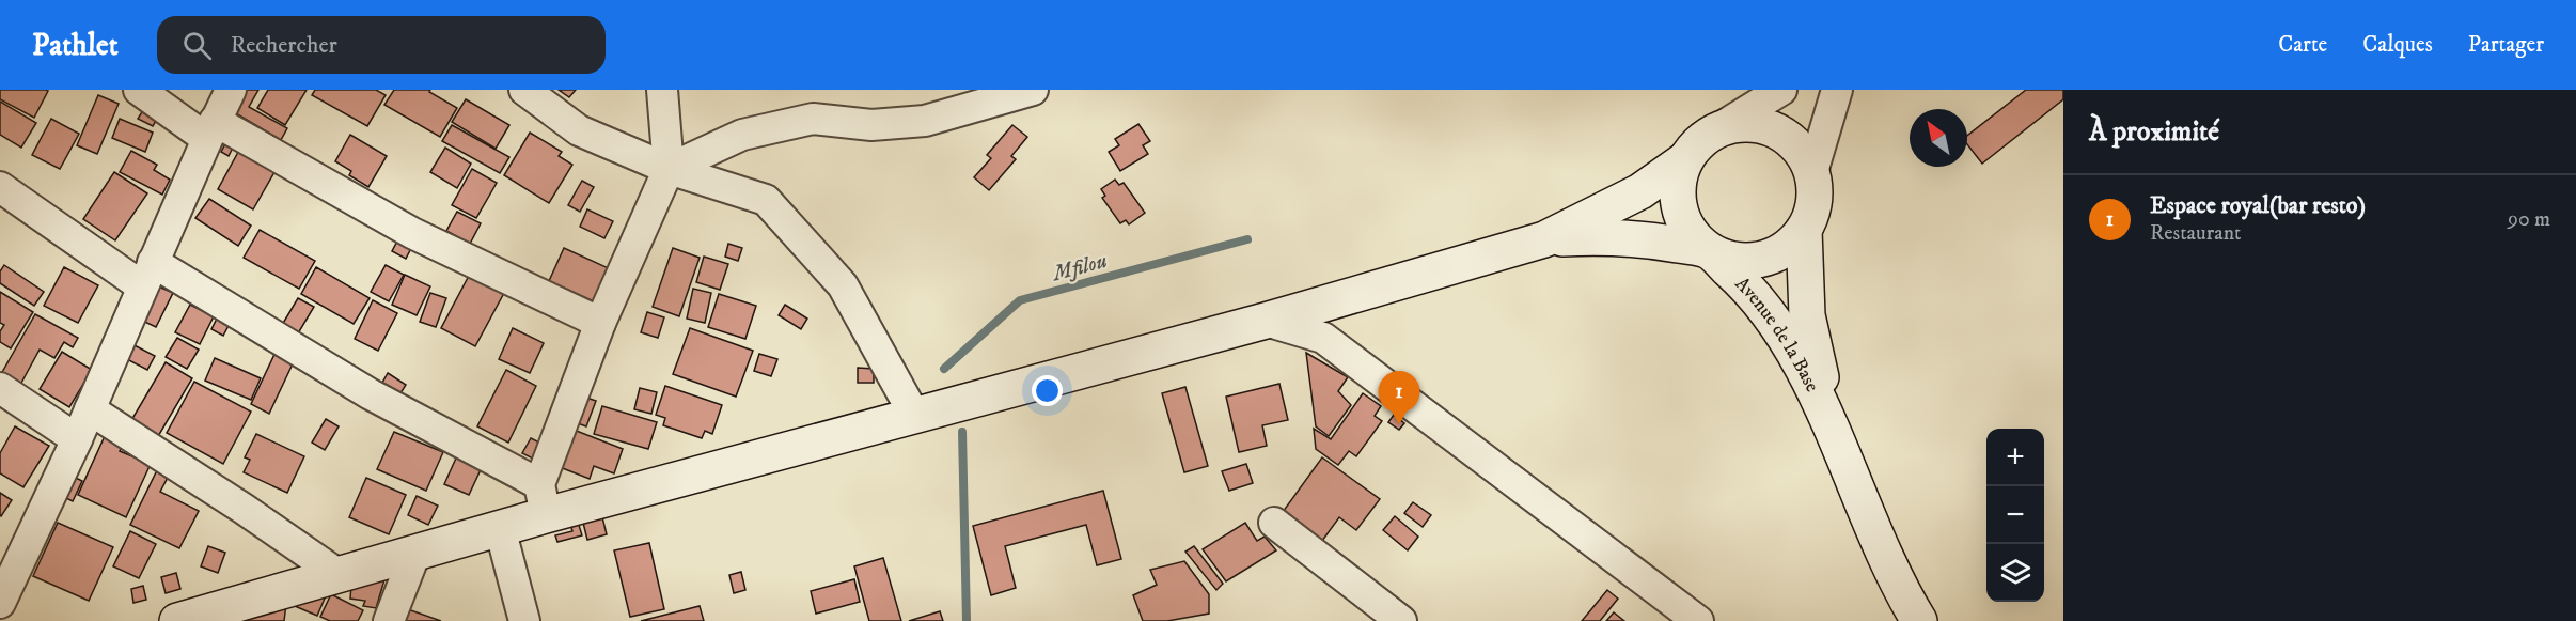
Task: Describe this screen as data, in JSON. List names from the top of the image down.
{
  "streets": {
    "main road": ["Avenue de la Base"]
  },
  "water": ["Mfilou"],
  "north": "top left",
  "page": {
    "header": "Pathlet",
    "search": "Rechercher",
    "nav": ["Carte", "Calques", "Partager"],
    "heading": "À proximité",
    "list": [
      {
        "mark": "1",
        "name": "Espace royal(bar resto)",
        "note": "Restaurant",
        "value": "90 m"
      }
    ],
    "pins": "1",
    "map_buttons": ["+", "−"]
  }
}
